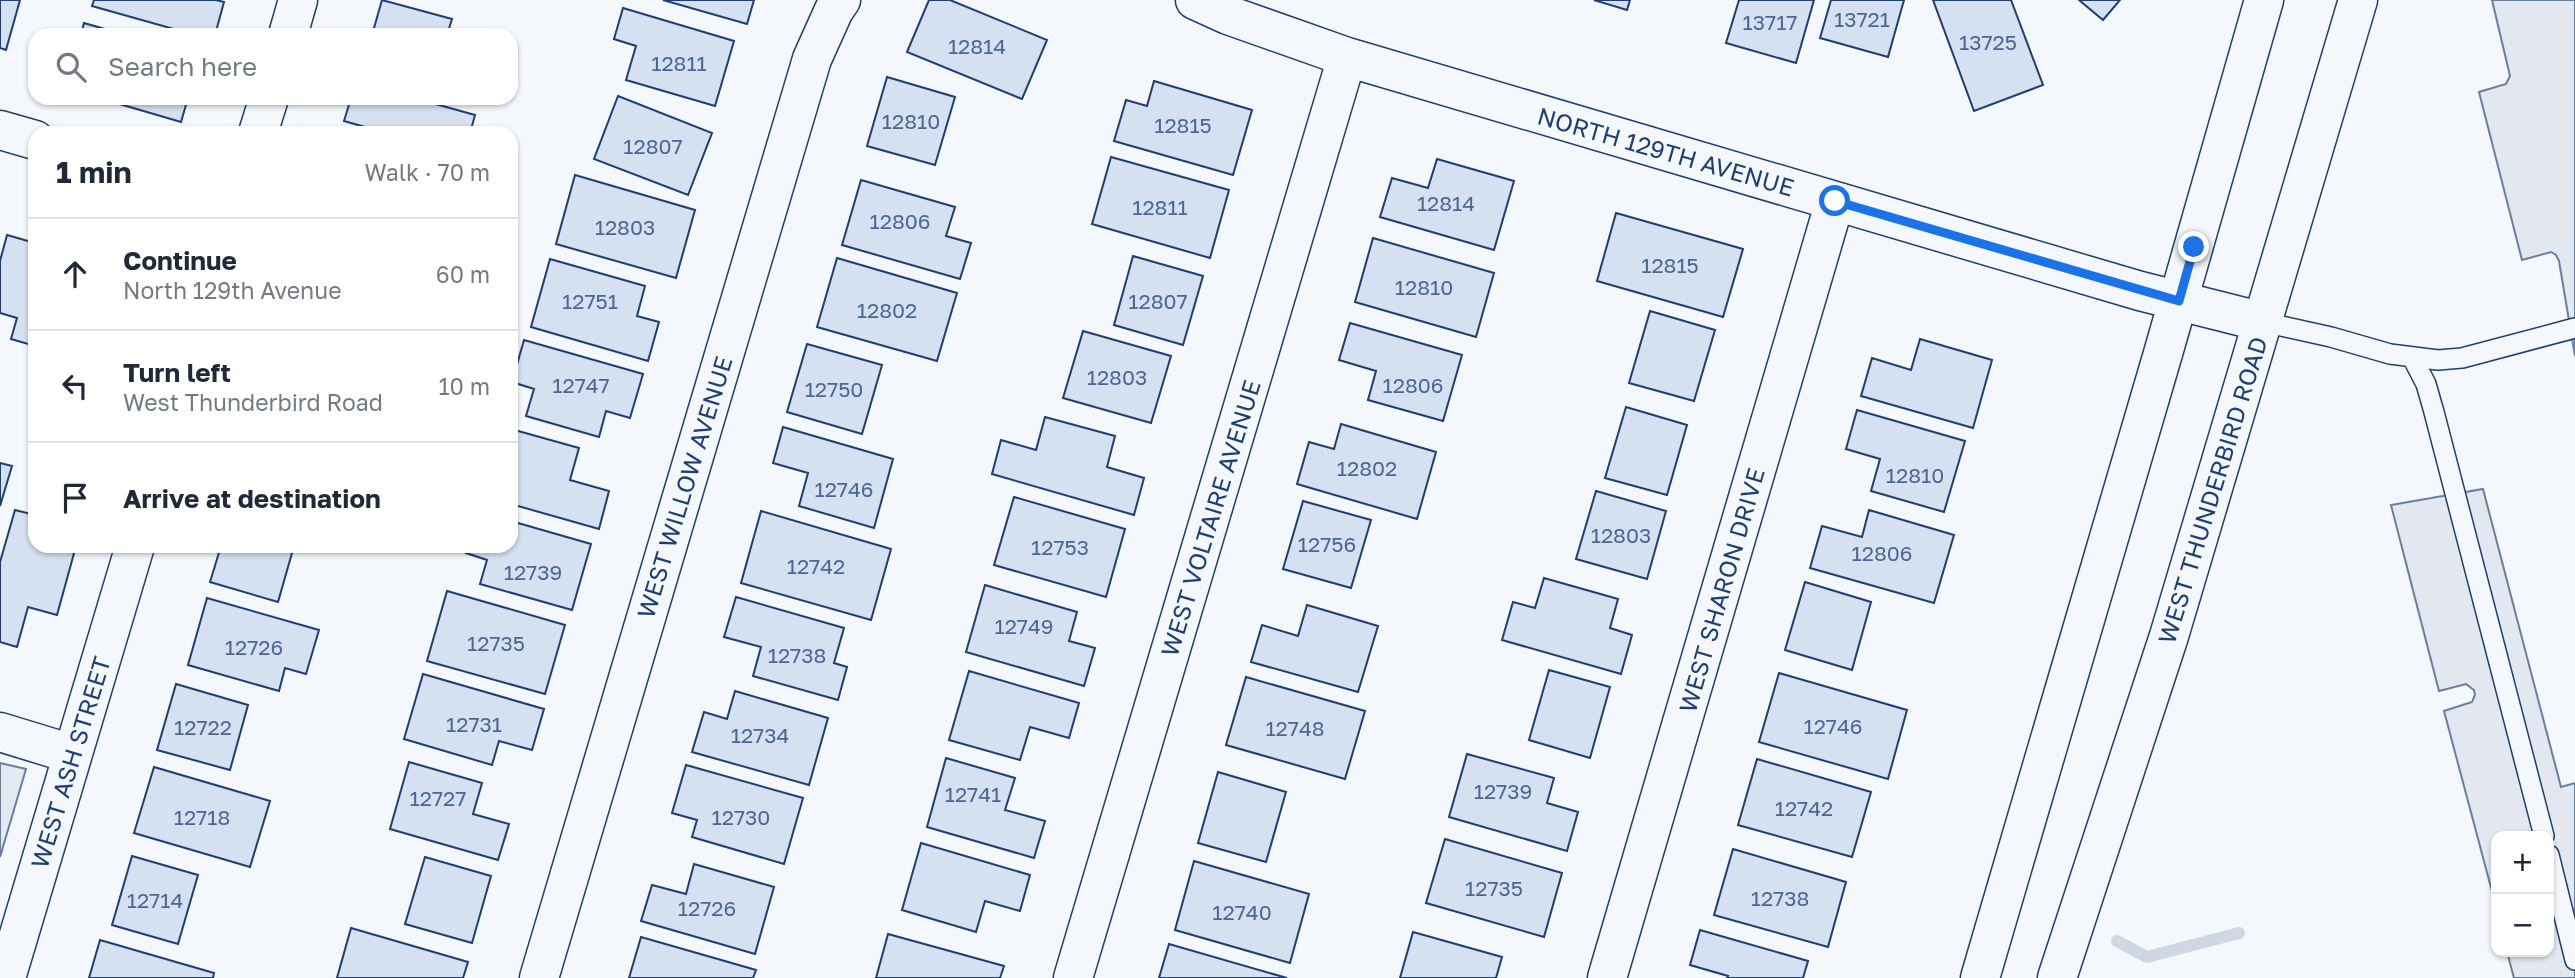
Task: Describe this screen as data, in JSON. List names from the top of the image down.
{
  "streets": {
    "street": [
      "NORTH 129TH AVENUE",
      "WEST WILLOW AVENUE",
      "WEST THUNDERBIRD ROAD",
      "WEST VOLTAIRE AVENUE",
      "WEST SHARON DRIVE",
      "WEST ASH STREET"
    ]
  },
  "crossings": [
    ["NORTH 129TH AVENUE", "WEST THUNDERBIRD ROAD"],
    ["NORTH 129TH AVENUE", "WEST VOLTAIRE AVENUE"],
    ["NORTH 129TH AVENUE", "WEST SHARON DRIVE"]
  ],
  "house_numbers": [
    "13721",
    "13717",
    "13725",
    "12814",
    "12811",
    "12810",
    "12815",
    "12807",
    "12814",
    "12811",
    "12806",
    "12803",
    "12815",
    "12810",
    "12751",
    "12807",
    "12802",
    "12803",
    "12747",
    "12806",
    "12750",
    "12802",
    "12810",
    "12746",
    "12803",
    "12756",
    "12753",
    "12806",
    "12742",
    "12739",
    "12749",
    "12735",
    "12726",
    "12738",
    "12731",
    "12746",
    "12722",
    "12748",
    "12734",
    "12739",
    "12741",
    "12727",
    "12742",
    "12718",
    "12730",
    "12735",
    "12738",
    "12714",
    "12726",
    "12740"
  ],
  "page": {
    "search": "Search here",
    "heading": ["1 min", "Walk · 70 m"],
    "list": [
      ["Continue", "North 129th Avenue", "60 m"],
      ["Turn left", "West Thunderbird Road", "10 m"],
      "Arrive at destination"
    ],
    "map_buttons": ["+", "−"]
  }
}
